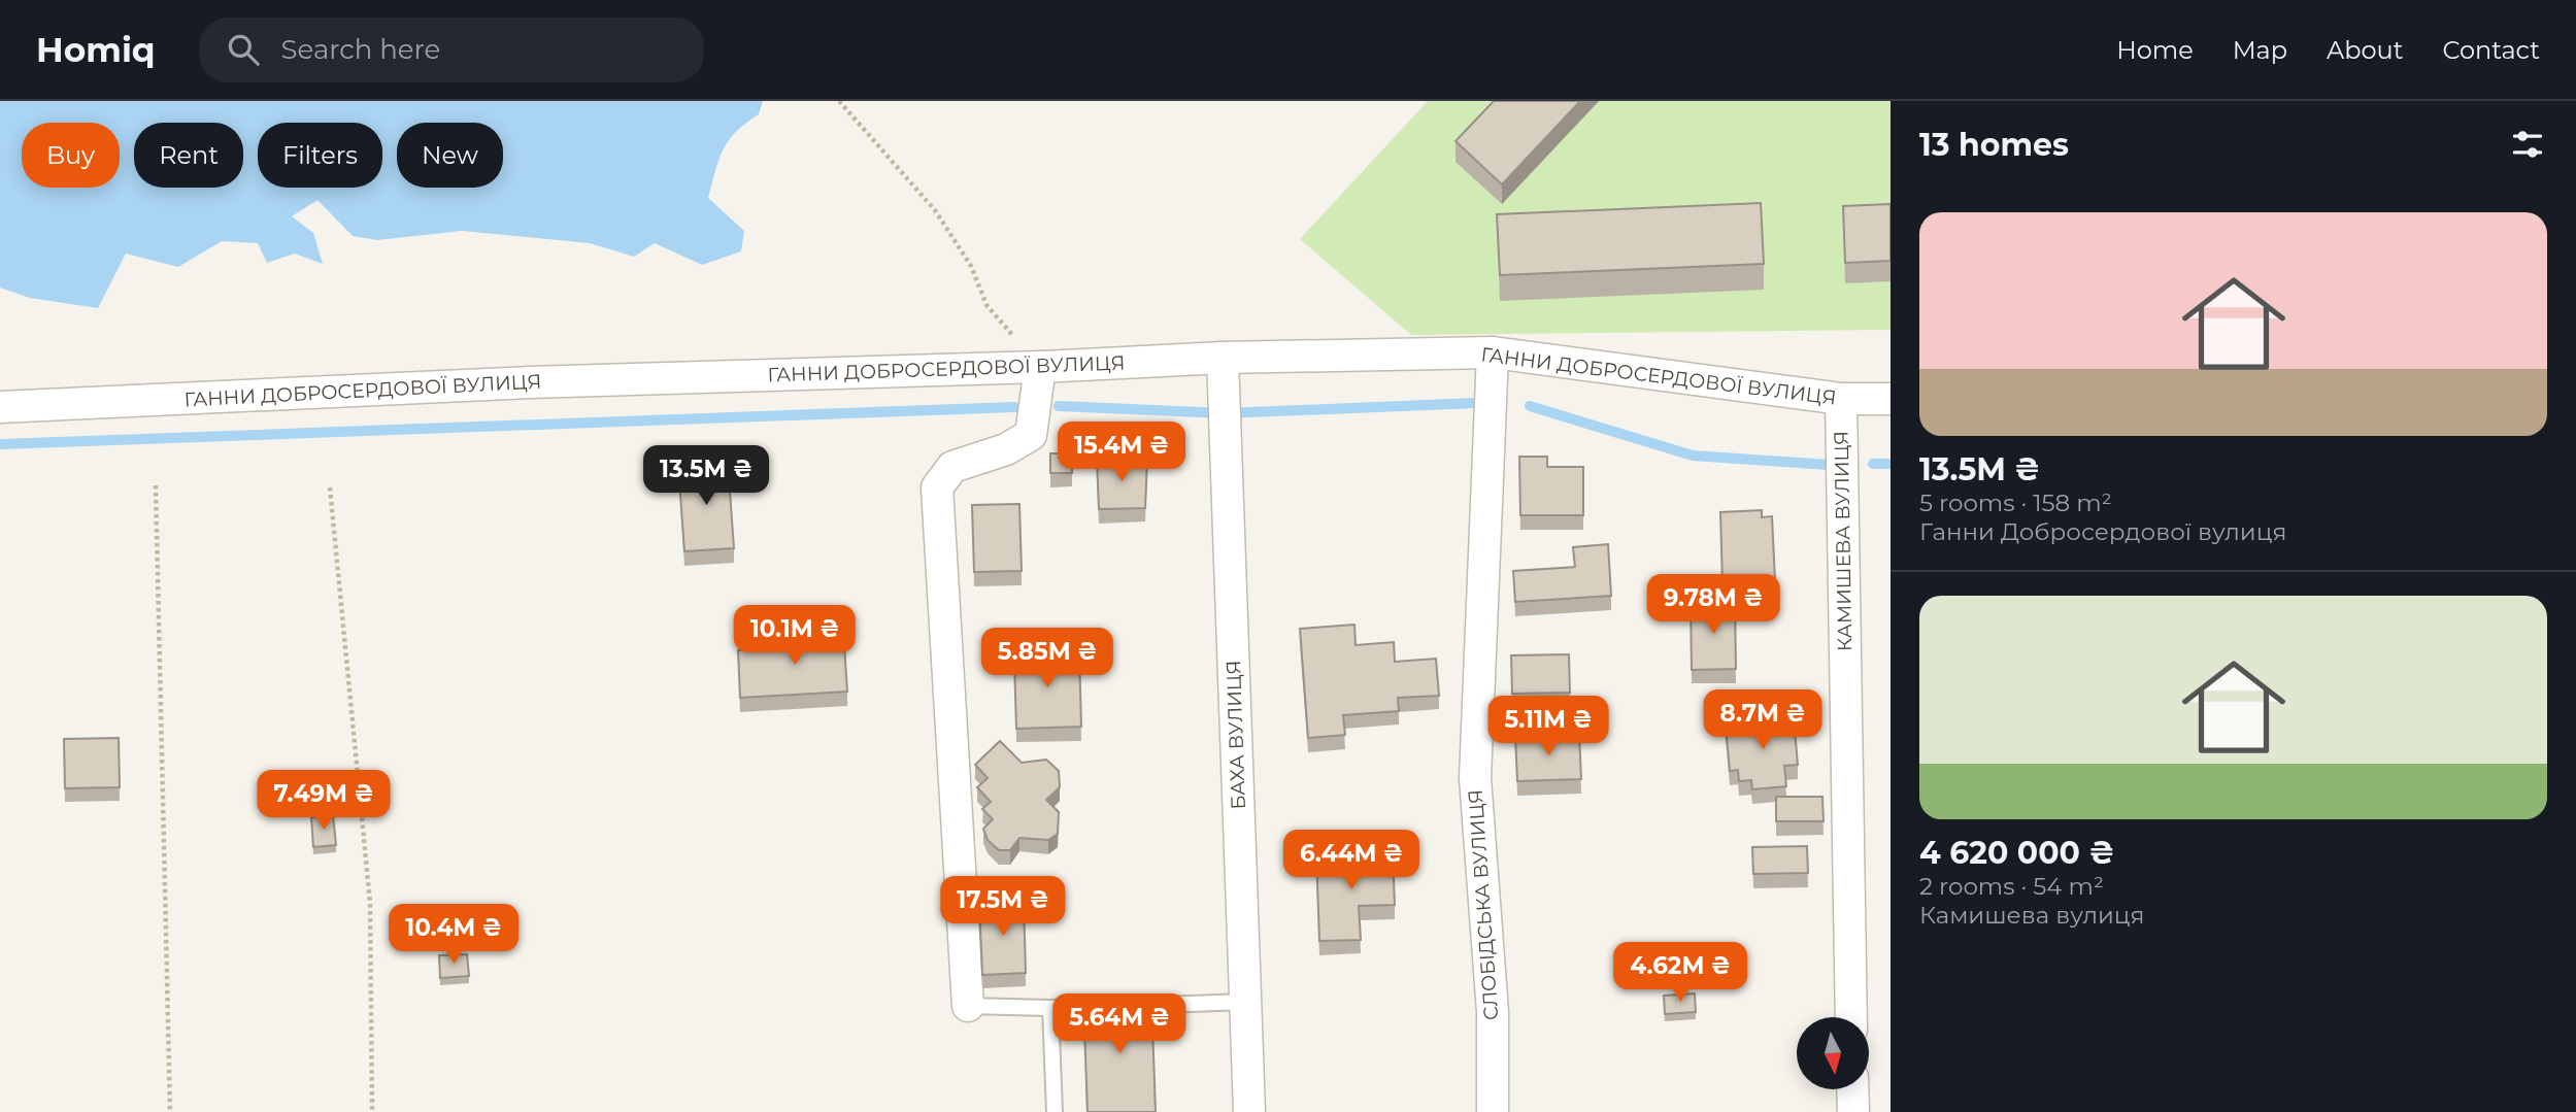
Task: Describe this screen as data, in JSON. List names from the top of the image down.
{
  "streets": {
    "street": [
      "ГАННИ ДОБРОСЕРДОВОЇ ВУЛИЦЯ",
      "КАМИШЕВА ВУЛИЦЯ",
      "БАХА ВУЛИЦЯ",
      "СЛОБІДСЬКА ВУЛИЦЯ"
    ]
  },
  "crossings": [
    ["ГАННИ ДОБРОСЕРДОВОЇ ВУЛИЦЯ", "КАМИШЕВА ВУЛИЦЯ"],
    ["ГАННИ ДОБРОСЕРДОВОЇ ВУЛИЦЯ", "БАХА ВУЛИЦЯ"],
    ["ГАННИ ДОБРОСЕРДОВОЇ ВУЛИЦЯ", "СЛОБІДСЬКА ВУЛИЦЯ"]
  ],
  "north": "bottom",
  "page": {
    "header": "Homiq",
    "search": "Search here",
    "nav": [
      "Home",
      "Map",
      "About",
      "Contact"
    ],
    "heading": "13 homes",
    "chip": [
      "Buy",
      "Rent",
      "Filters",
      "New"
    ],
    "list": [
      {
        "name": "13.5M ₴",
        "note": "5 rooms · 158 m² · Ганни Добросердової вулиця"
      },
      {
        "name": "4 620 000 ₴",
        "note": "2 rooms · 54 m² · Камишева вулиця"
      }
    ],
    "price": [
      "15.4M ₴",
      "13.5M ₴",
      "9.78M ₴",
      "10.1M ₴",
      "5.85M ₴",
      "8.7M ₴",
      "5.11M ₴",
      "7.49M ₴",
      "6.44M ₴",
      "17.5M ₴",
      "10.4M ₴",
      "4.62M ₴",
      "5.64M ₴"
    ]
  }
}
